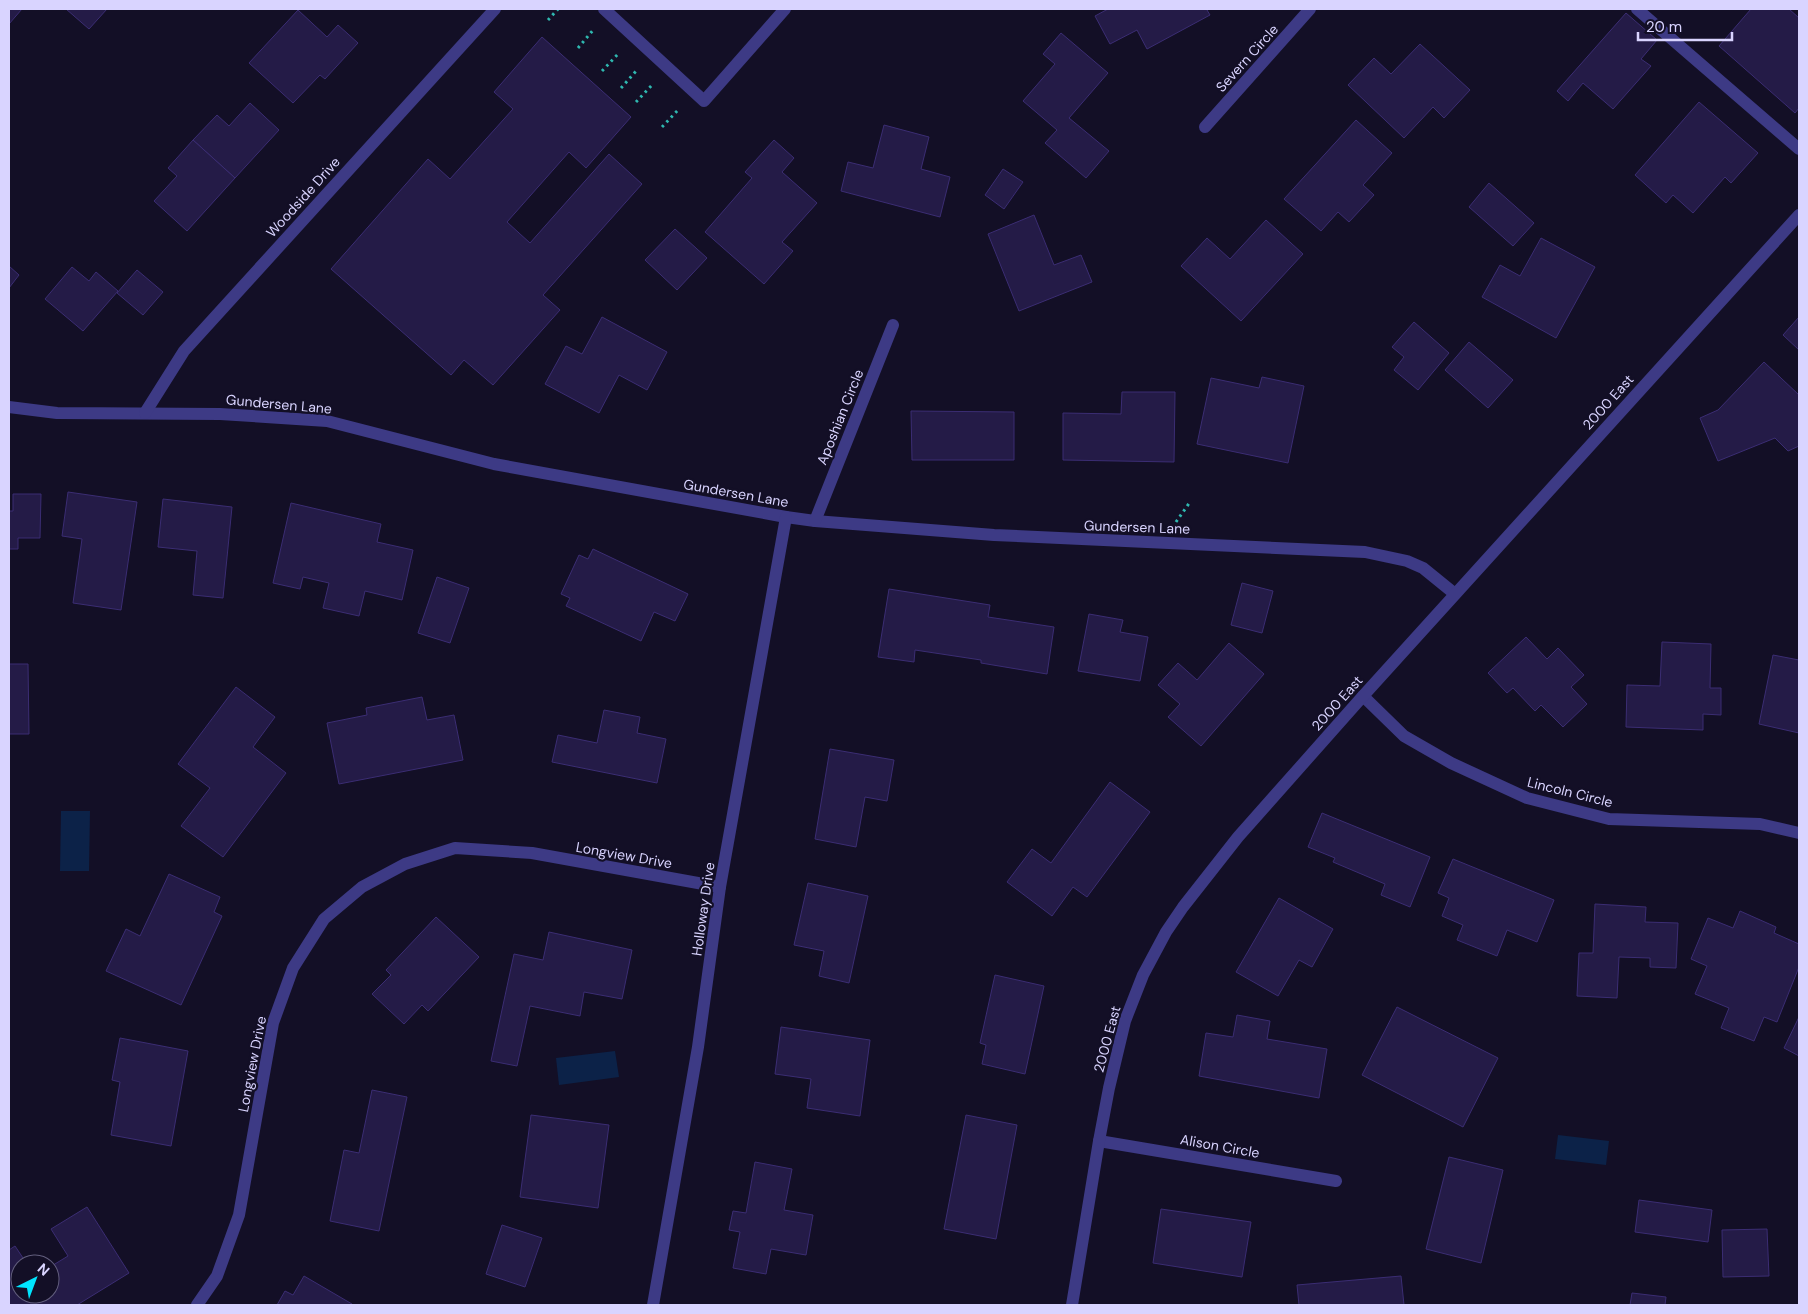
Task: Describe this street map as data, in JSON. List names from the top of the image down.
{
  "streets": {
    "street": [
      "Severn Circle",
      "Woodside Drive",
      "2000 East",
      "Gundersen Lane",
      "Aposhian Circle",
      "Lincoln Circle",
      "Longview Drive",
      "Holloway Drive",
      "Alison Circle"
    ]
  },
  "crossings": [
    ["Woodside Drive", "Gundersen Lane"],
    ["2000 East", "Gundersen Lane"],
    ["2000 East", "Lincoln Circle"],
    ["2000 East", "Alison Circle"],
    ["Gundersen Lane", "Aposhian Circle"],
    ["Gundersen Lane", "Holloway Drive"],
    ["Longview Drive", "Holloway Drive"]
  ],
  "scale_bar": "20 m",
  "north": "top right"
}
